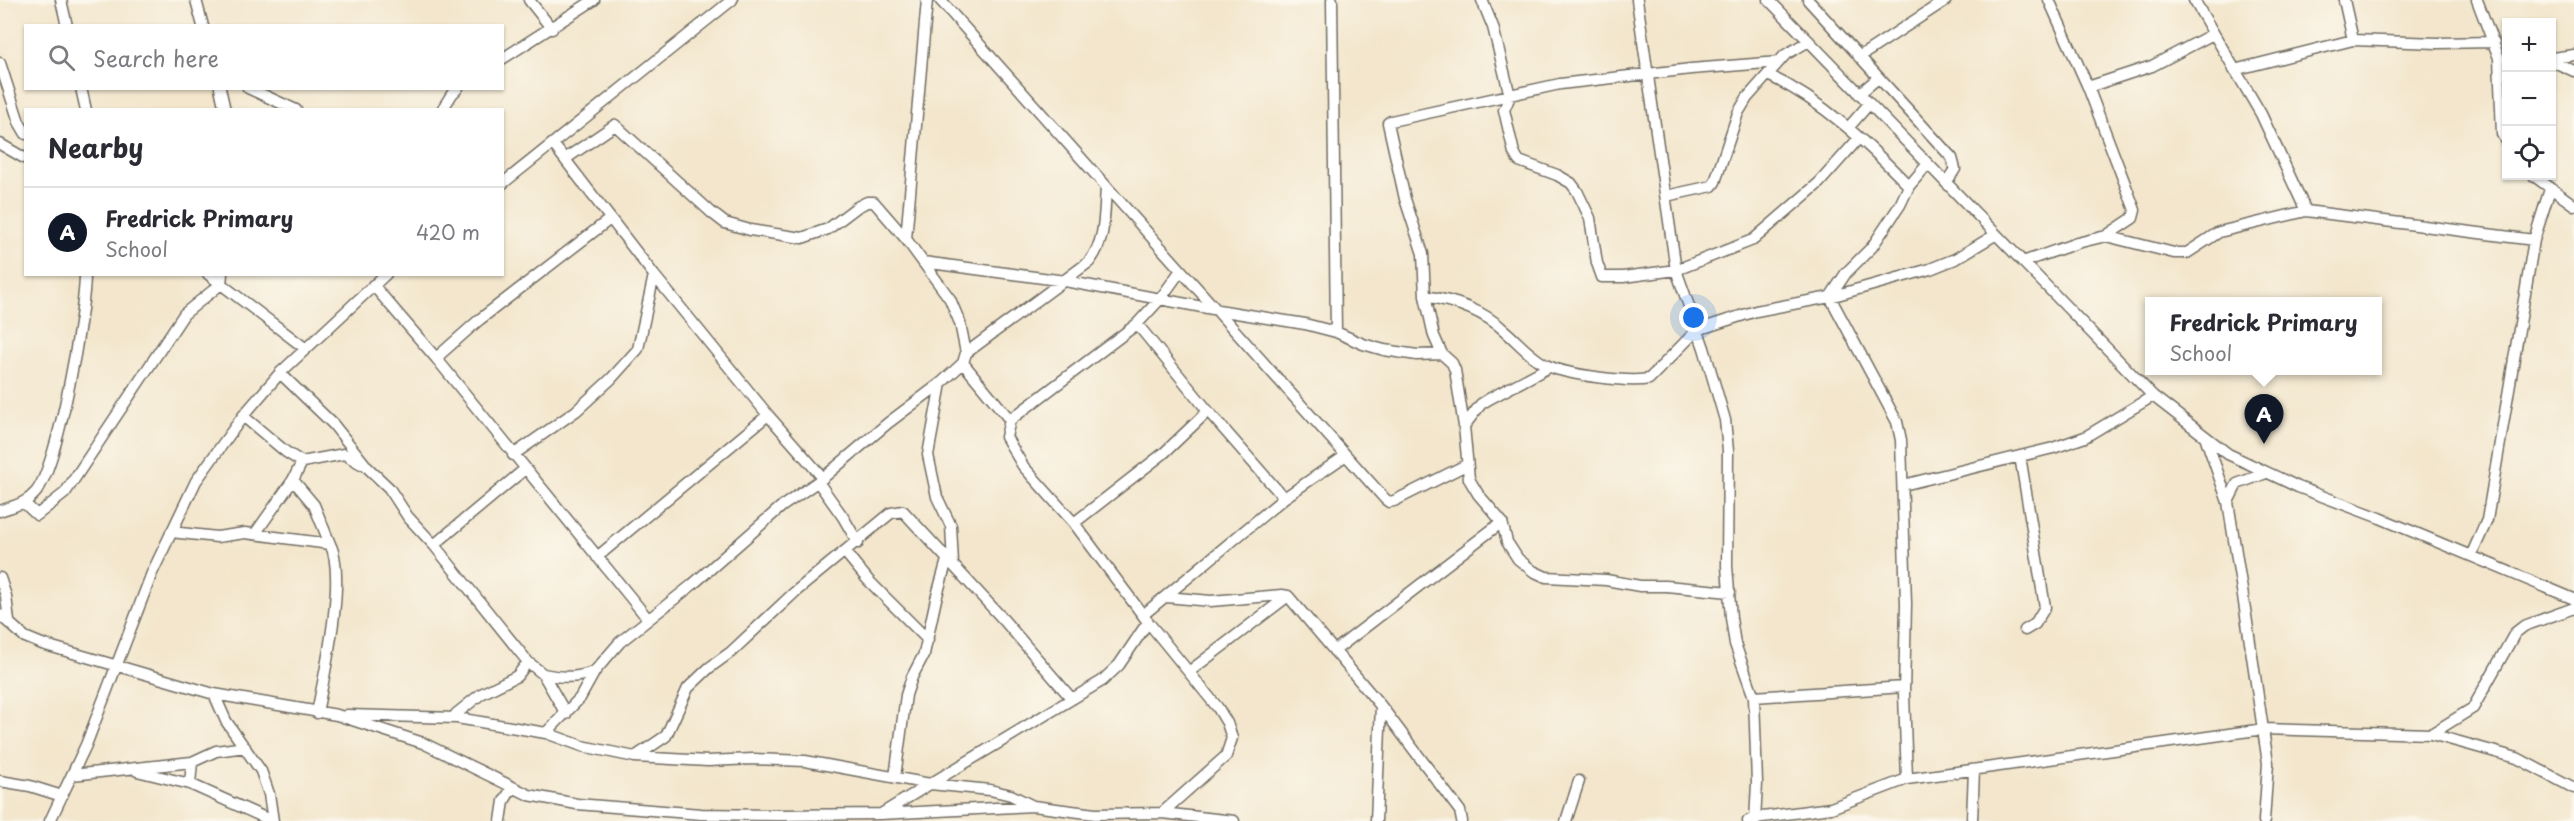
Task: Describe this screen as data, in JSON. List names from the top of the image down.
{
  "page": {
    "map_buttons": ["+", "−"],
    "search": "Search here",
    "heading": "Nearby",
    "list": [
      {
        "mark": "A",
        "name": "Fredrick Primary",
        "note": "School",
        "value": "420 m"
      }
    ],
    "popup": ["Fredrick Primary", "School"],
    "pins": "A"
  }
}
